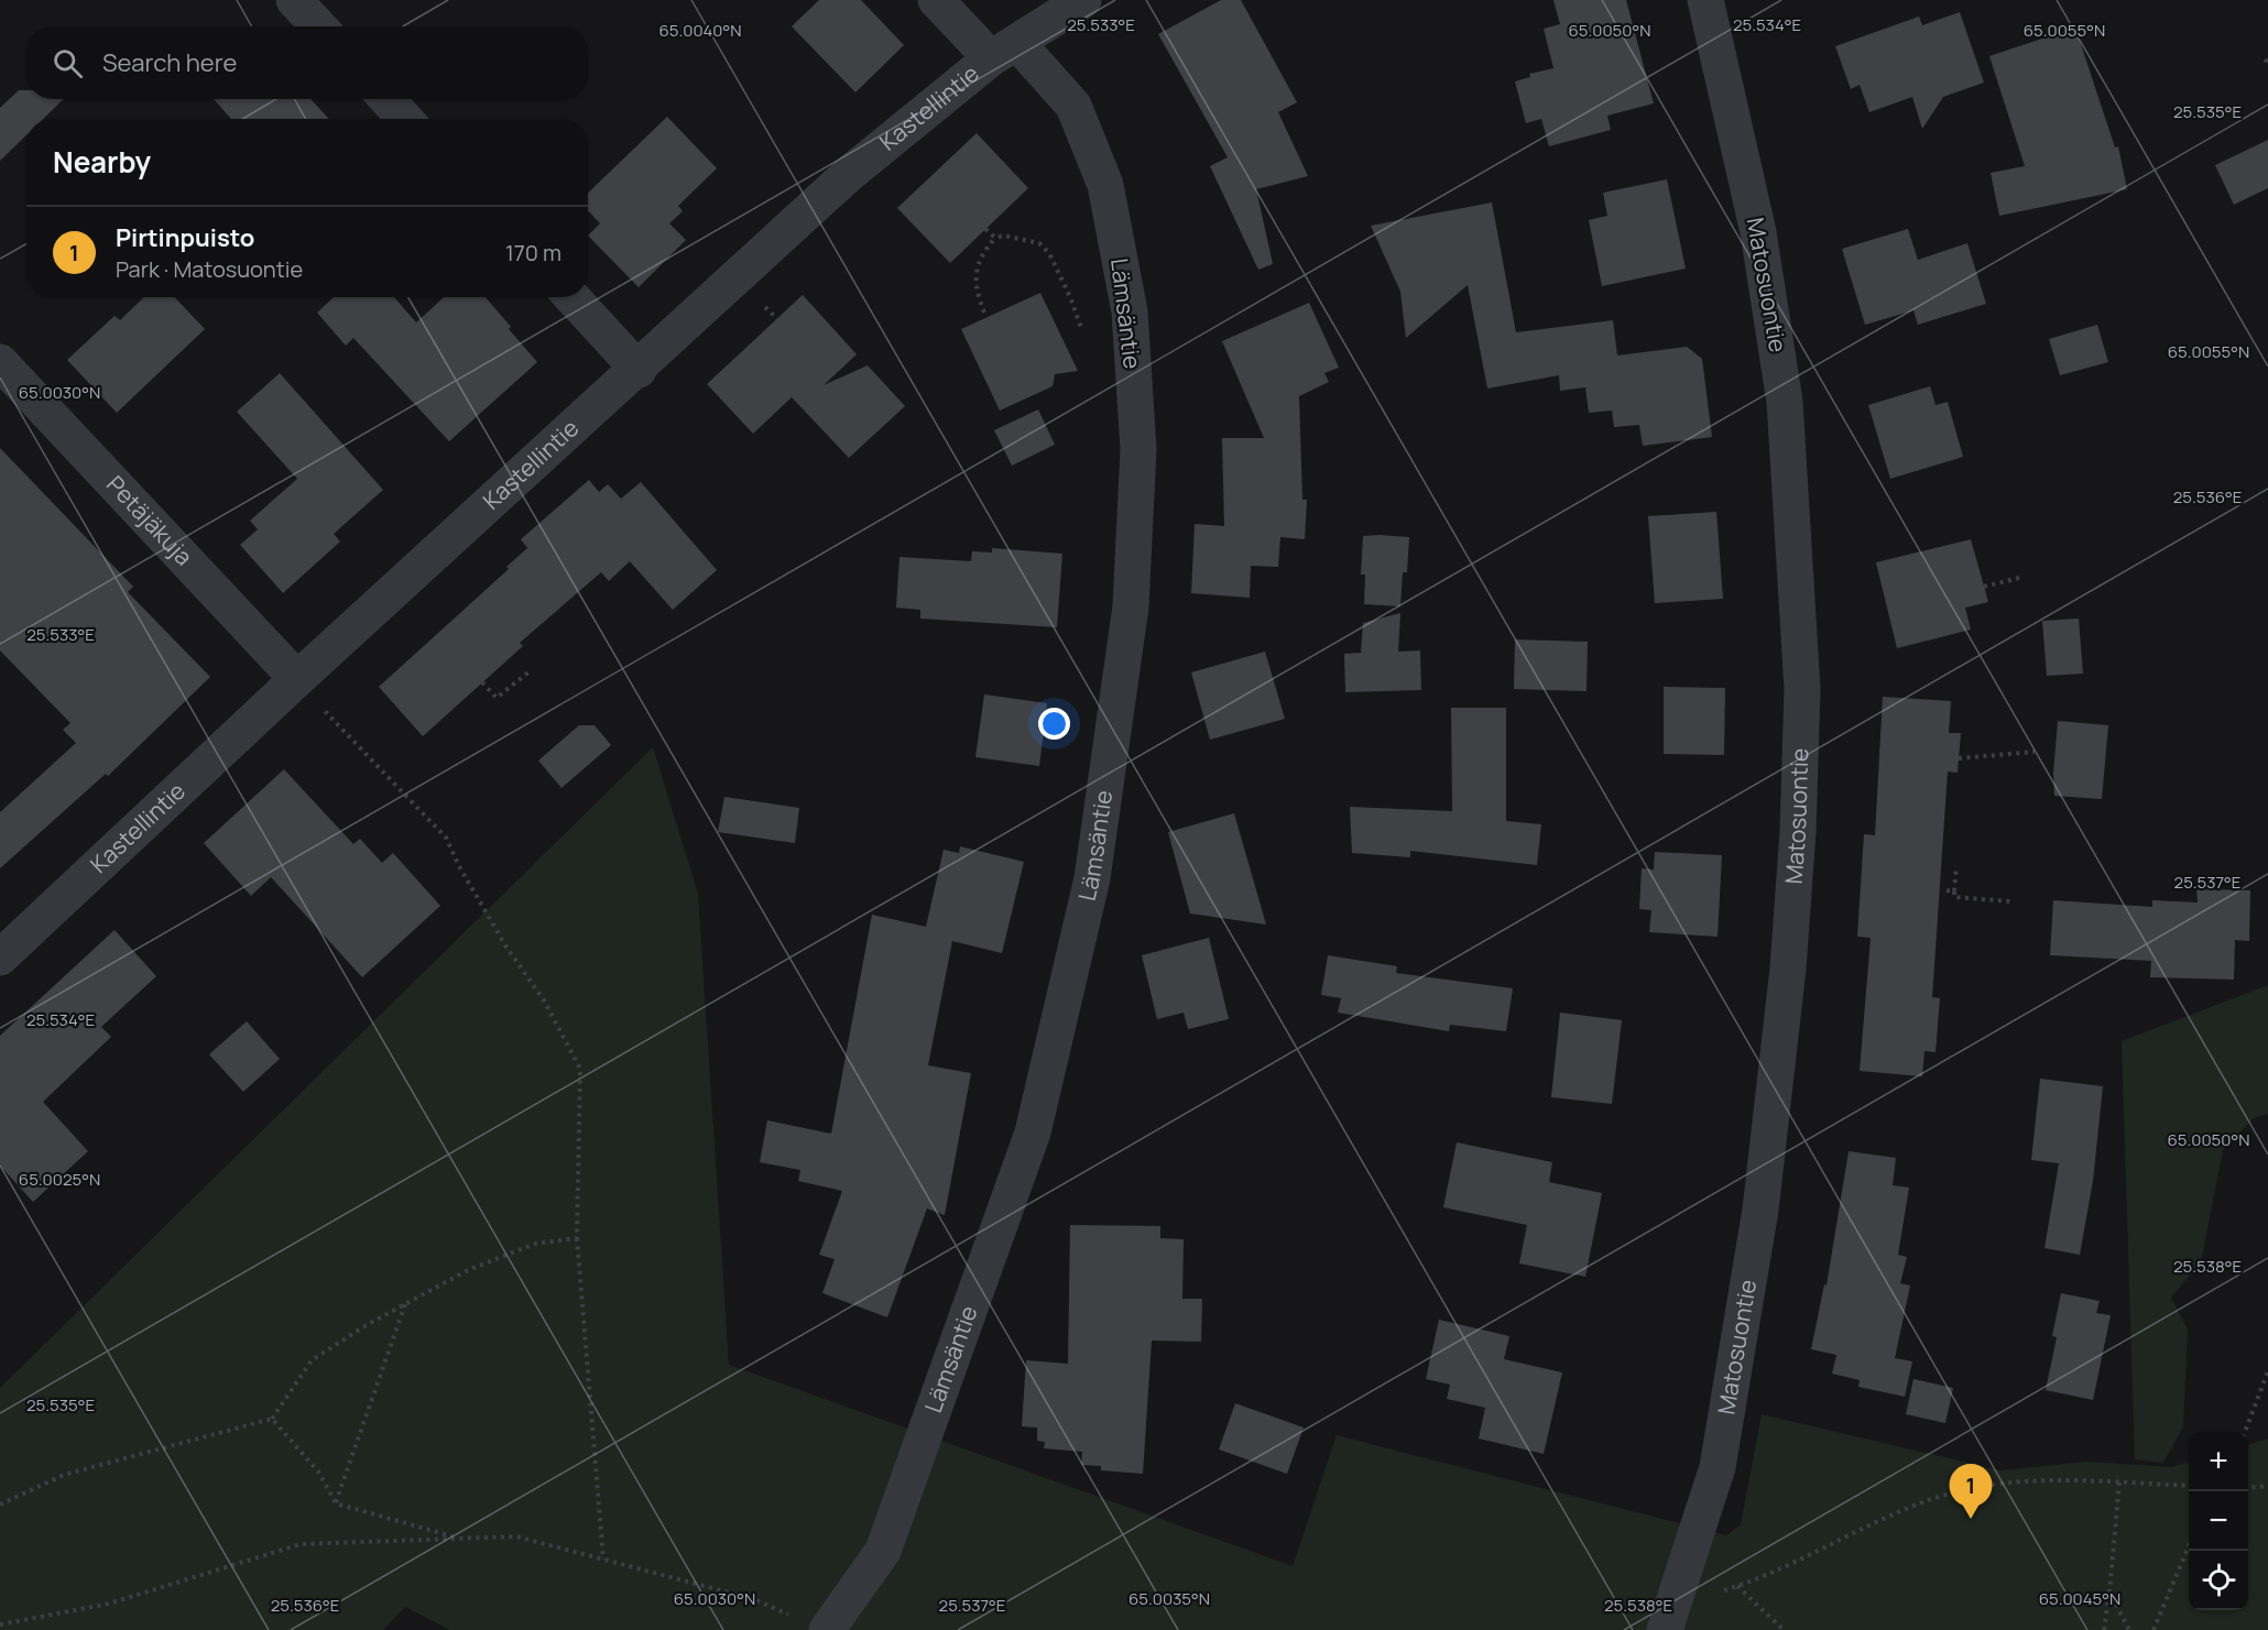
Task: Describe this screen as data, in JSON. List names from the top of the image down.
{
  "streets": {
    "street": [
      "Kastellintie",
      "Matosuontie",
      "Lämsäntie",
      "Petäjäkuja"
    ]
  },
  "crossings": [
    ["Kastellintie", "Lämsäntie"],
    ["Kastellintie", "Petäjäkuja"]
  ],
  "page": {
    "search": "Search here",
    "heading": "Nearby",
    "list": [
      {
        "mark": "1",
        "name": "Pirtinpuisto",
        "note": "Park · Matosuontie",
        "value": "170 m"
      }
    ],
    "map_buttons": ["+", "−"],
    "pins": "1"
  },
  "coordinates": [
    "25.533°E",
    "25.534°E",
    "65.0040°N",
    "65.0050°N",
    "65.0055°N",
    "25.535°E",
    "65.0030°N",
    "25.536°E",
    "25.537°E",
    "65.0025°N",
    "25.538°E",
    "65.0035°N",
    "65.0045°N"
  ]
}
